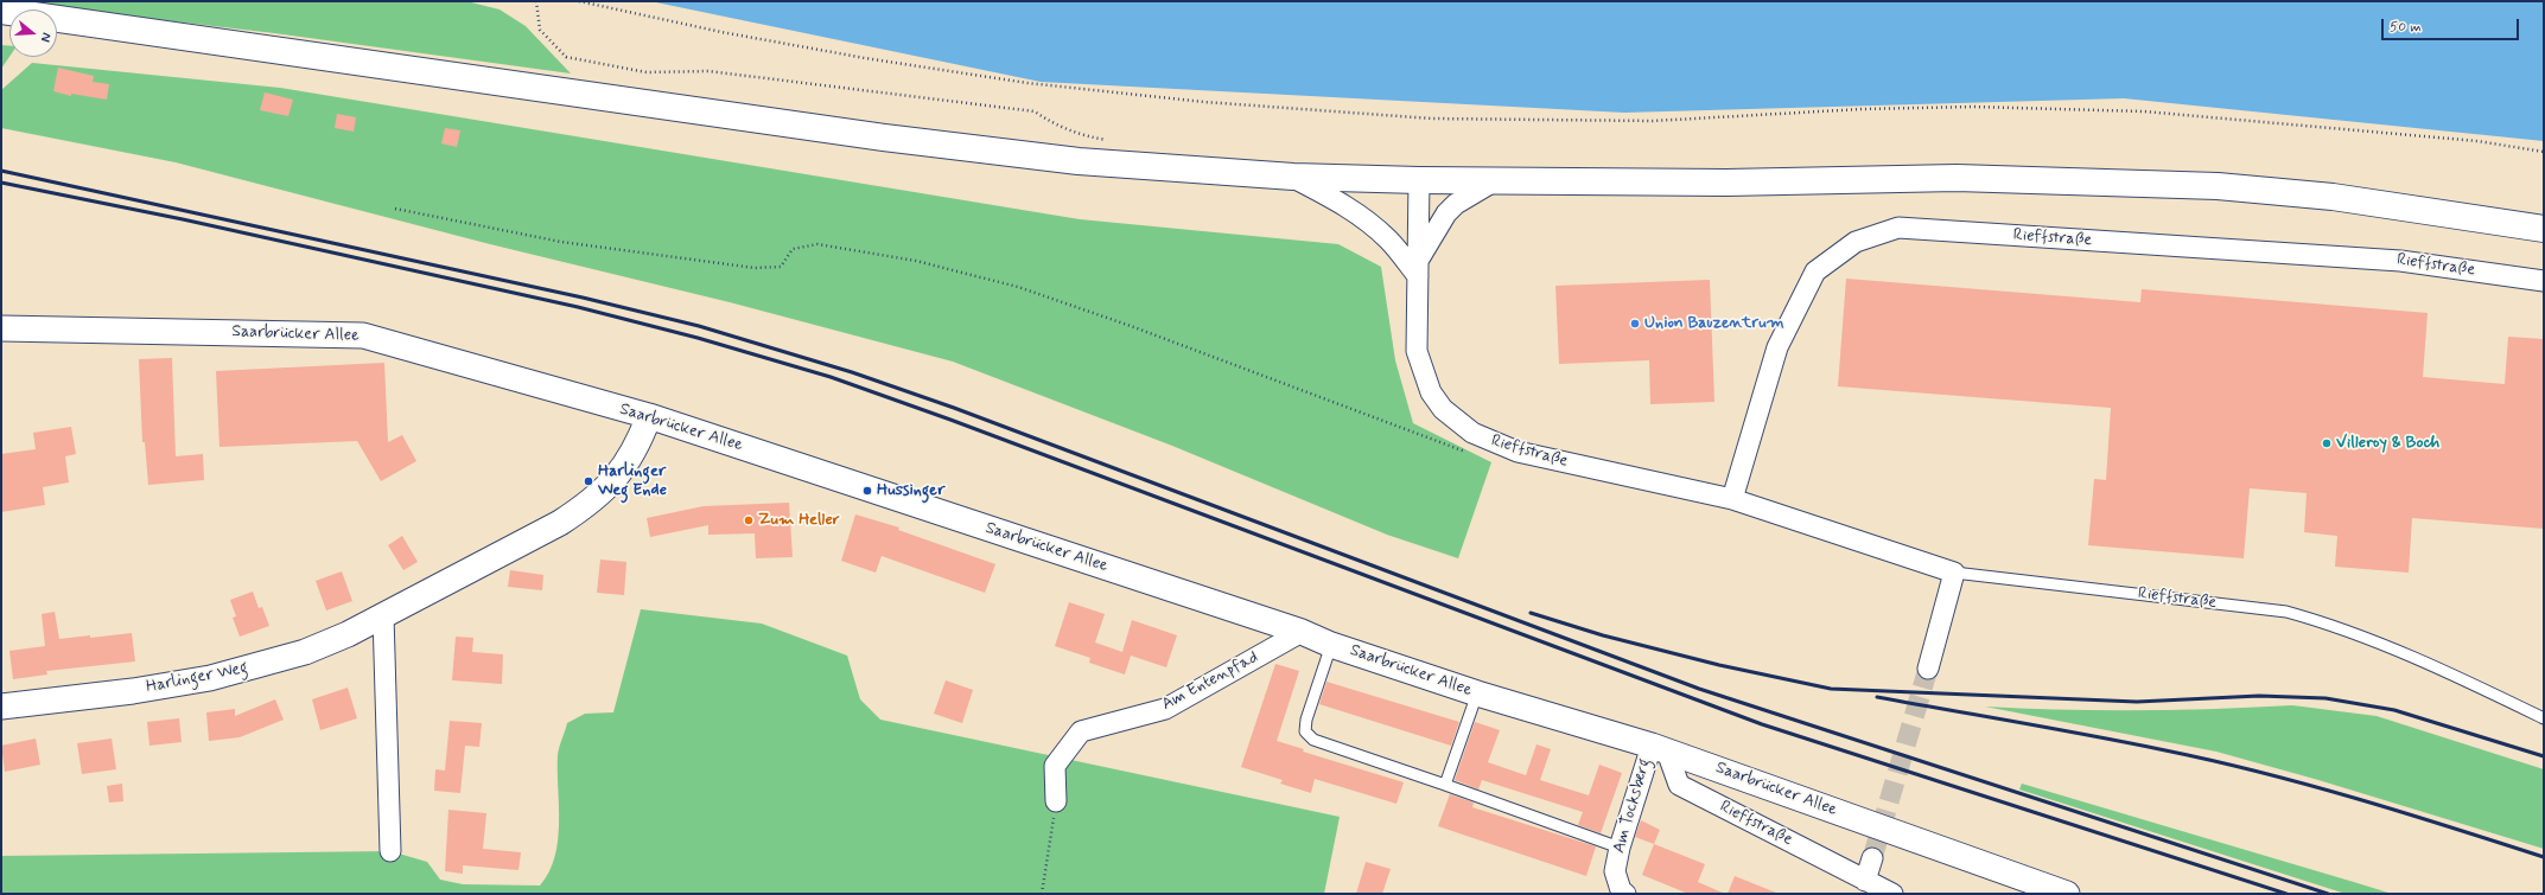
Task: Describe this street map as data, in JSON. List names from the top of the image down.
{
  "streets": {
    "street": [
      "Rieffstraße",
      "Saarbrücker Allee",
      "Harlinger Weg",
      "Am Entenpfad",
      "Am Tocksberg"
    ]
  },
  "crossings": [
    ["Rieffstraße", "Saarbrücker Allee"],
    ["Rieffstraße", "Am Tocksberg"],
    ["Saarbrücker Allee", "Harlinger Weg"],
    ["Saarbrücker Allee", "Am Entenpfad"],
    ["Saarbrücker Allee", "Am Tocksberg"]
  ],
  "places": [
    "Union Bauzentrum",
    "Villeroy & Boch",
    "Harlinger Weg Ende",
    "Hussinger",
    "Zum Heller"
  ],
  "scale_bar": "50 m",
  "north": "right"
}
